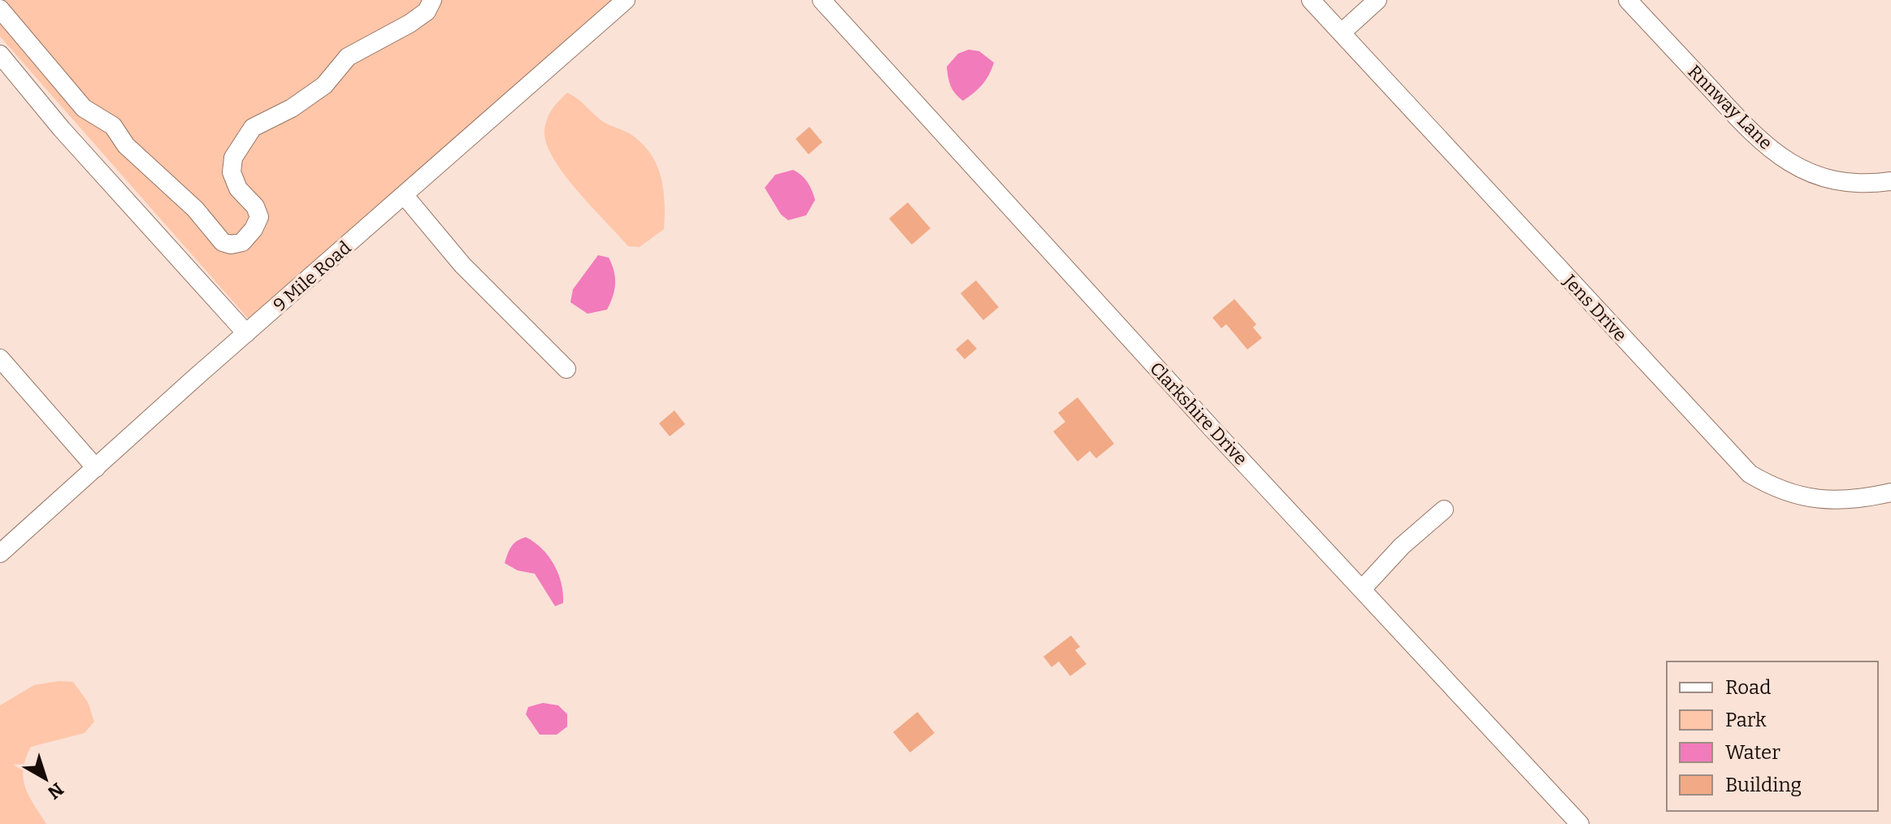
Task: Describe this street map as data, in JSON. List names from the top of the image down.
{
  "streets": {
    "street": [
      "Rnnway Lane",
      "9 Mile Road",
      "Jens Drive",
      "Clarkshire Drive"
    ]
  },
  "legend": [
    "Road",
    "Park",
    "Water",
    "Building"
  ],
  "north": "bottom right"
}
